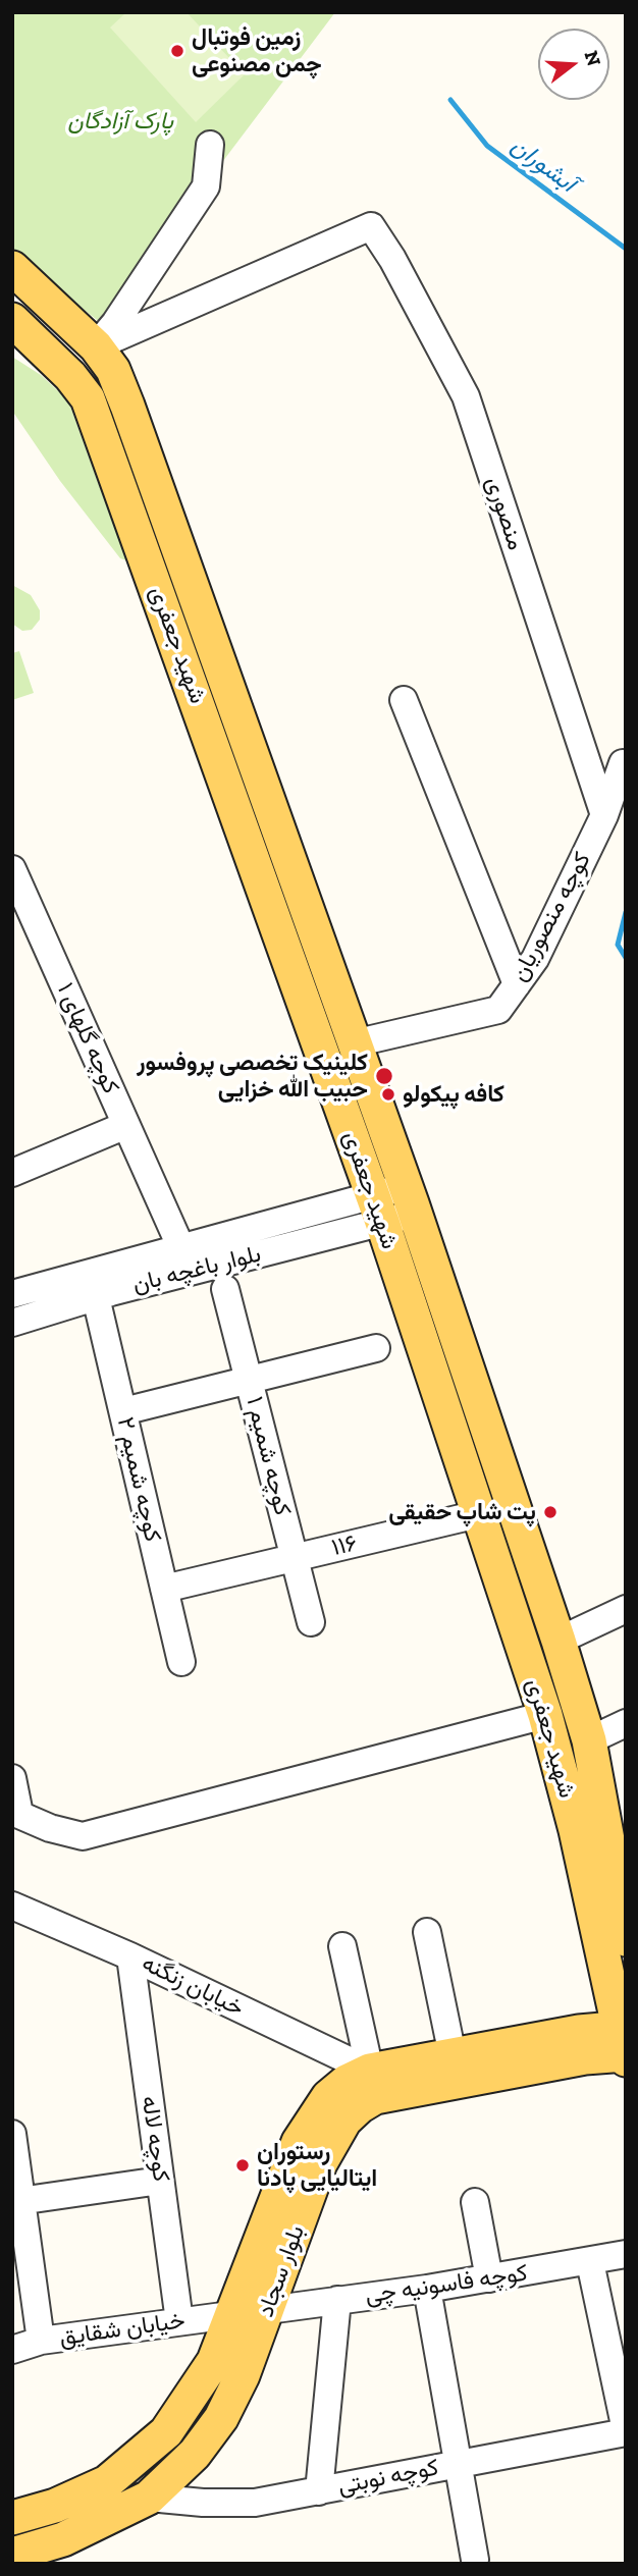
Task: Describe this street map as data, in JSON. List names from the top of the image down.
{
  "streets": {
    "main road": ["شهید جعفری", "بلوار سجاد"],
    "street": [
      "منصوری",
      "کوچه منصوریان",
      "کوچه گلهای ۱",
      "بلوار باغچه بان",
      "کوچه شمیم ۱",
      "کوچه شمیم ۲",
      "۱۱۶",
      "خیابان زنگنه",
      "کوچه لاله",
      "کوچه فاسونیه چی",
      "خیابان شقایق",
      "کوچه نوبتی"
    ]
  },
  "crossings": [
    ["منصوری", "شهید جعفری"],
    ["منصوری", "کوچه منصوریان"],
    ["شهید جعفری", "کوچه منصوریان"],
    ["شهید جعفری", "بلوار باغچه بان"],
    ["شهید جعفری", "۱۱۶"],
    ["شهید جعفری", "بلوار سجاد"],
    ["کوچه گلهای ۱", "بلوار باغچه بان"],
    ["بلوار باغچه بان", "کوچه شمیم ۲"],
    ["کوچه شمیم ۱", "۱۱۶"],
    ["کوچه شمیم ۲", "۱۱۶"],
    ["خیابان زنگنه", "کوچه لاله"],
    ["خیابان زنگنه", "بلوار سجاد"],
    ["کوچه لاله", "خیابان شقایق"],
    ["بلوار سجاد", "کوچه فاسونیه چی"],
    ["بلوار سجاد", "خیابان شقایق"],
    ["بلوار سجاد", "کوچه نوبتی"],
    ["کوچه فاسونیه چی", "خیابان شقایق"]
  ],
  "water": ["آبشوران"],
  "parks": ["پارک آزادگان"],
  "places": [
    "زمین فوتبال چمن مصنوعی",
    "کلینیک تخصصی پروفسور حبیب الله خزایی",
    "کافه پیکولو",
    "پت شاپ حقیقی",
    "رستوران ایتالیایی پادنا"
  ],
  "north": "right"
}
